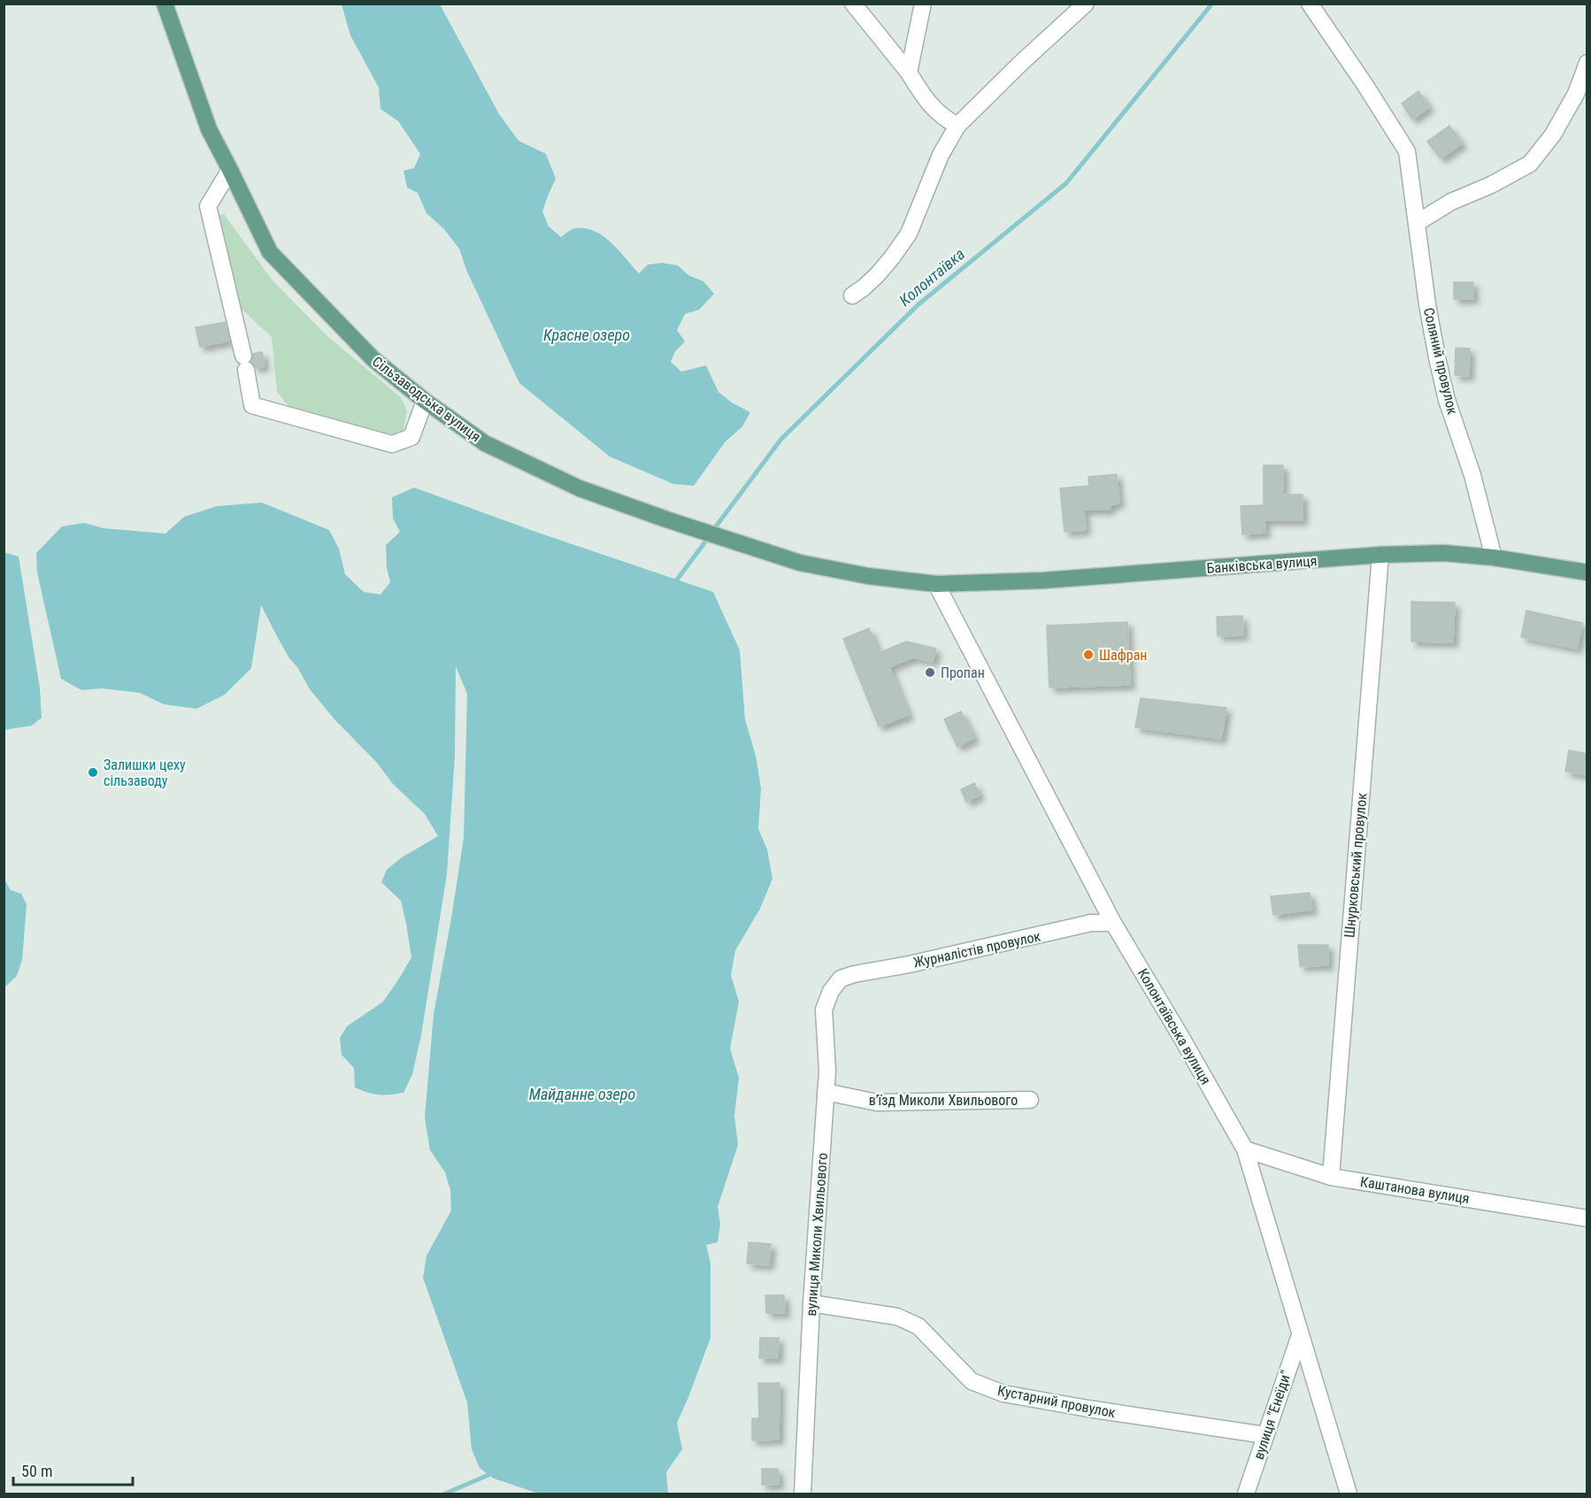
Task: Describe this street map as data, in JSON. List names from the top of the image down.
{
  "streets": {
    "main road": ["Сільзаводська вулиця", "Банківська вулиця"],
    "street": [
      "Соляний провулок",
      "Шнурковський провулок",
      "Журналістів провулок",
      "Колонтаївська вулиця",
      "в'їзд Миколи Хвильового",
      "Каштанова вулиця",
      "вулиця Миколи Хвильового",
      "Кустарний провулок",
      "вулиця \"Енеїди\""
    ]
  },
  "crossings": [
    ["Соляний провулок", "Банківська вулиця"],
    ["Сільзаводська вулиця", "Банківська вулиця"],
    ["Сільзаводська вулиця", "Колонтаївська вулиця"],
    ["Банківська вулиця", "Шнурковський провулок"],
    ["Банківська вулиця", "Колонтаївська вулиця"],
    ["Шнурковський провулок", "Каштанова вулиця"],
    ["Журналістів провулок", "Колонтаївська вулиця"],
    ["Журналістів провулок", "вулиця Миколи Хвильового"],
    ["Колонтаївська вулиця", "Каштанова вулиця"],
    ["Колонтаївська вулиця", "вулиця \"Енеїди\""],
    ["в'їзд Миколи Хвильового", "вулиця Миколи Хвильового"],
    ["вулиця Миколи Хвильового", "Кустарний провулок"],
    ["Кустарний провулок", "вулиця \"Енеїди\""]
  ],
  "water": ["Колонтаївка", "Красне озеро", "Майданне озеро"],
  "places": ["Шафран", "Пропан", "Залишки цеху сільзаводу"],
  "scale_bar": "50 m"
}
